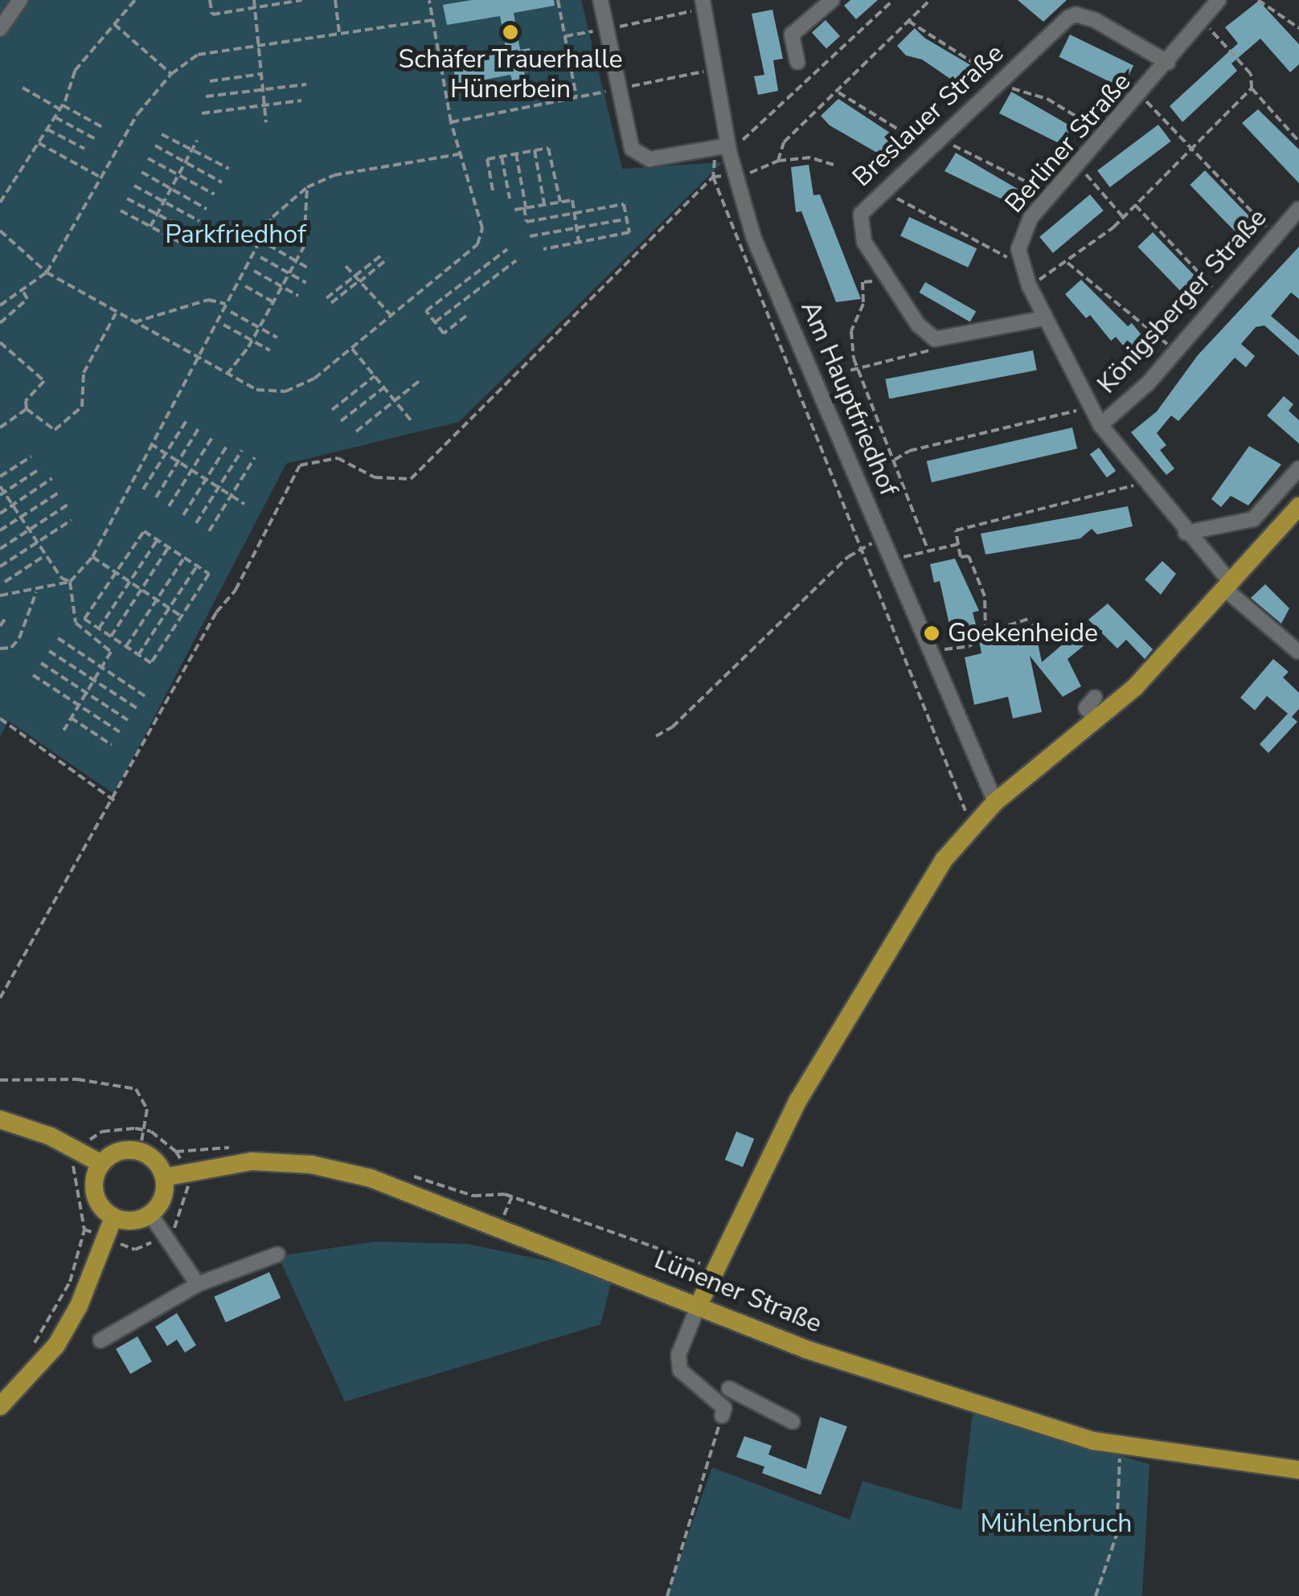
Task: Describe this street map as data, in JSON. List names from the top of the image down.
{
  "streets": {
    "main road": ["Lünener Straße"],
    "street": [
      "Breslauer Straße",
      "Berliner Straße",
      "Königsberger Straße",
      "Am Hauptfriedhof"
    ]
  },
  "crossings": [
    ["Breslauer Straße", "Berliner Straße"]
  ],
  "parks": ["Parkfriedhof", "Mühlenbruch"],
  "places": ["Schäfer Trauerhalle Hünerbein", "Goekenheide"]
}
